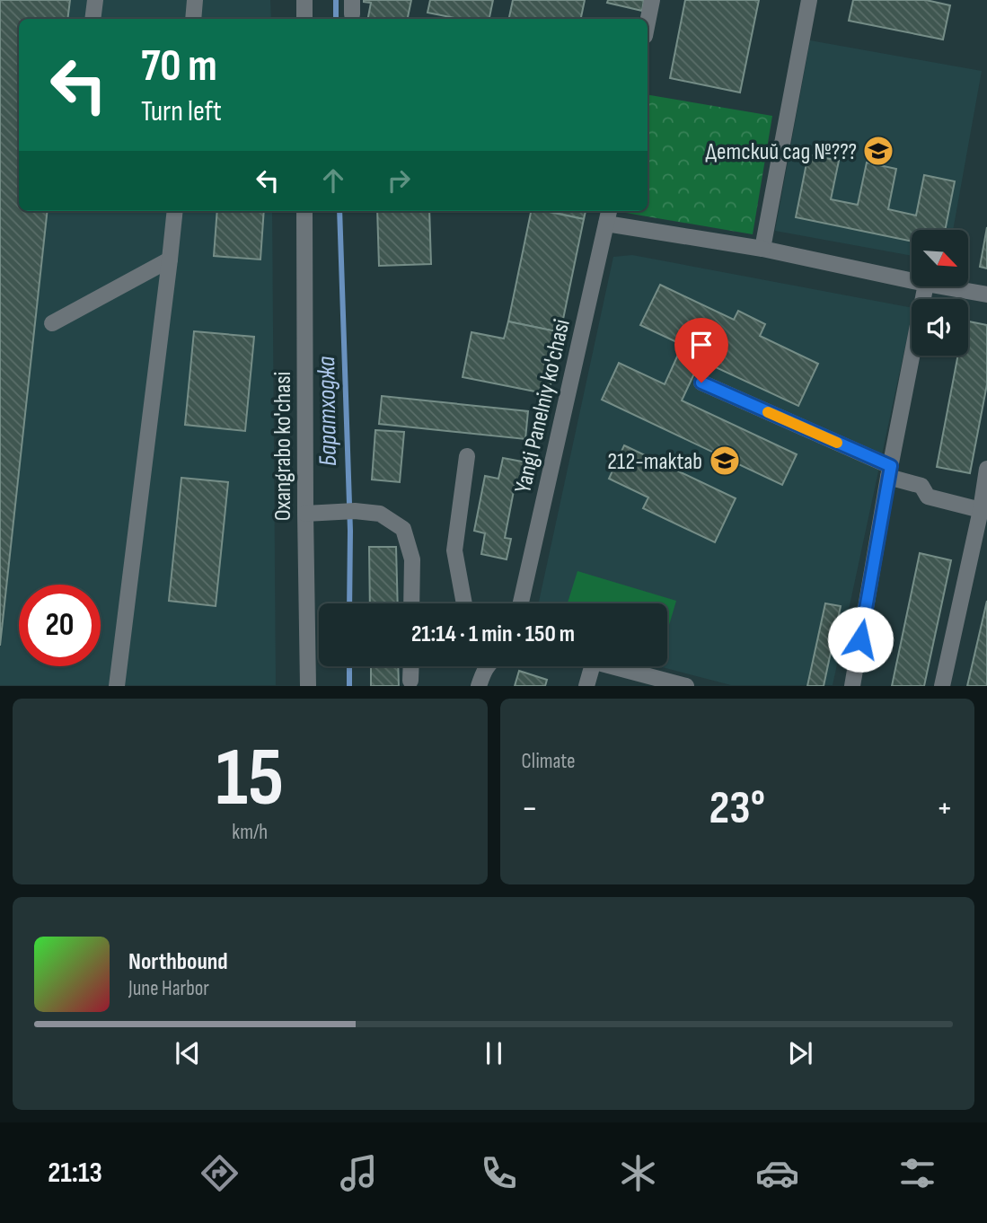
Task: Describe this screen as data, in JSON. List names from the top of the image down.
{
  "streets": {
    "street": ["Yangi Panelniy ko'chasi", "Oxangrabo ko'chasi"]
  },
  "water": ["Баратходжа"],
  "places": {
    "school or university": ["Детский сад №???", "212-maktab"]
  },
  "north": "bottom right",
  "page": {
    "turn": ["70 m", "Turn left"],
    "limit": "20",
    "trip": "21:14 · 1 min · 150 m",
    "tile": [
      ["15", "km/h"],
      "Climate"
    ],
    "heat": ["−", "23°", "+"],
    "song": ["Northbound", "June Harbor"],
    "tabs": "21:13"
  }
}
